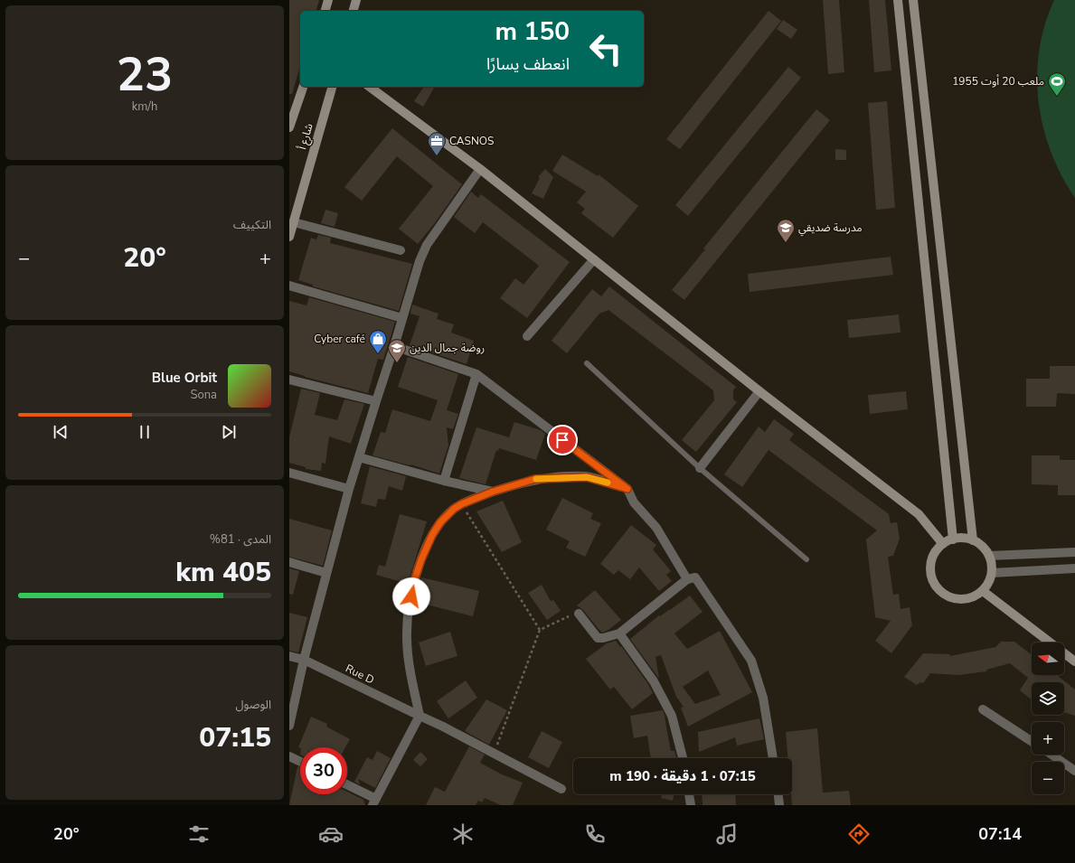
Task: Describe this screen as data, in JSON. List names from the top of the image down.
{
  "streets": {
    "street": ["شارع أ", "Rue D"]
  },
  "places": {
    "sports": ["ملعب 20 أوت 1955"],
    "office": ["CASNOS"],
    "school or university": ["مدرسة ضديقي", "روضة جمال الدين"],
    "shop": ["Cyber café"]
  },
  "north": "left",
  "page": {
    "tile": [
      ["23", "km/h"],
      "التكييف",
      ["المدى · 81%", "405 km"],
      ["الوصول", "07:15"]
    ],
    "turn": ["150 m", "انعطف يسارًا"],
    "heat": ["−", "20°", "+"],
    "song": ["Blue Orbit", "Sona"],
    "map_buttons": ["+", "−"],
    "limit": "30",
    "trip": "07:15 · 1 دقيقة · 190 m",
    "tabs": ["07:14", "20°"]
  }
}
